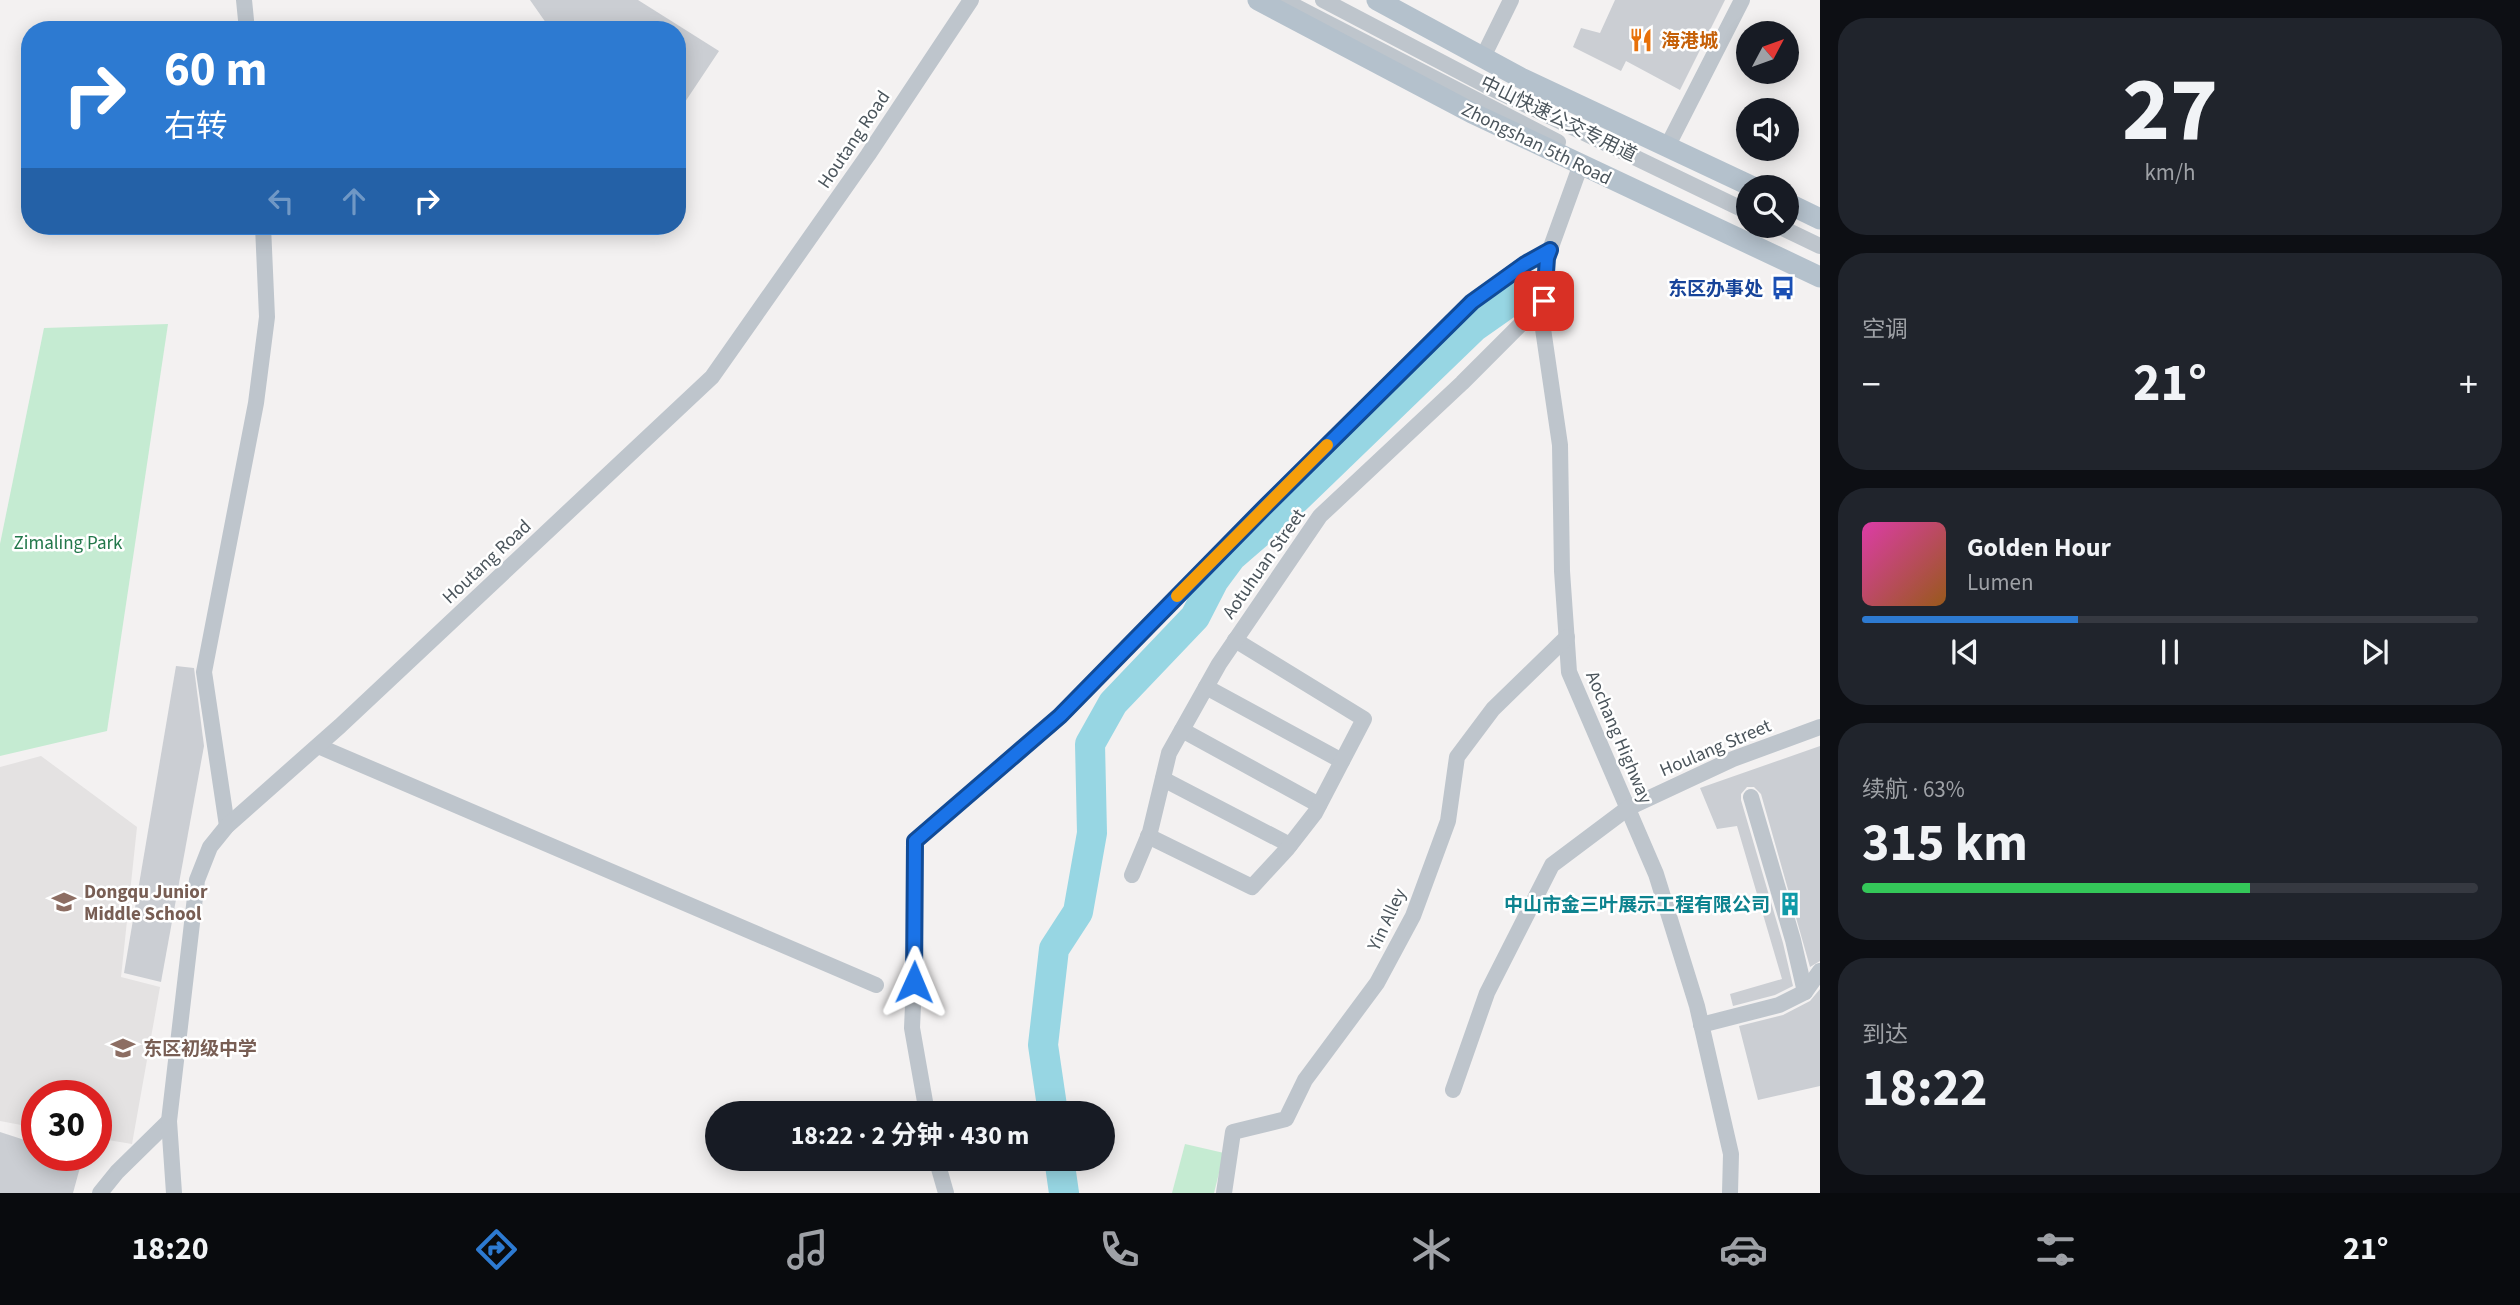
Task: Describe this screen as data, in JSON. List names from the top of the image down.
{
  "streets": {
    "main road": ["Zhongshan 5th Road"],
    "street": [
      "中山快速公交专用道",
      "Houtang Road",
      "Aotuhuan Street",
      "Aochang Highway",
      "Houlang Street",
      "Yin Alley"
    ]
  },
  "crossings": [
    ["Zhongshan 5th Road", "Aochang Highway"],
    ["Aotuhuan Street", "Aochang Highway"],
    ["Aochang Highway", "Houlang Street"],
    ["Aochang Highway", "Yin Alley"]
  ],
  "parks": ["Zimaling Park"],
  "places": {
    "restaurant": ["海港城"],
    "bus stop": ["东区办事处"],
    "school or university": ["Dongqu Junior Middle School", "东区初级中学"],
    "building": ["中山市金三叶展示工程有限公司"]
  },
  "north": "top right",
  "page": {
    "tile": [
      ["27", "km/h"],
      "空调",
      ["续航 · 63%", "315 km"],
      ["到达", "18:22"]
    ],
    "turn": ["60 m", "右转"],
    "heat": ["−", "21°", "+"],
    "song": ["Golden Hour", "Lumen"],
    "limit": "30",
    "trip": "18:22 · 2 分钟 · 430 m",
    "tabs": ["18:20", "21°"]
  }
}
